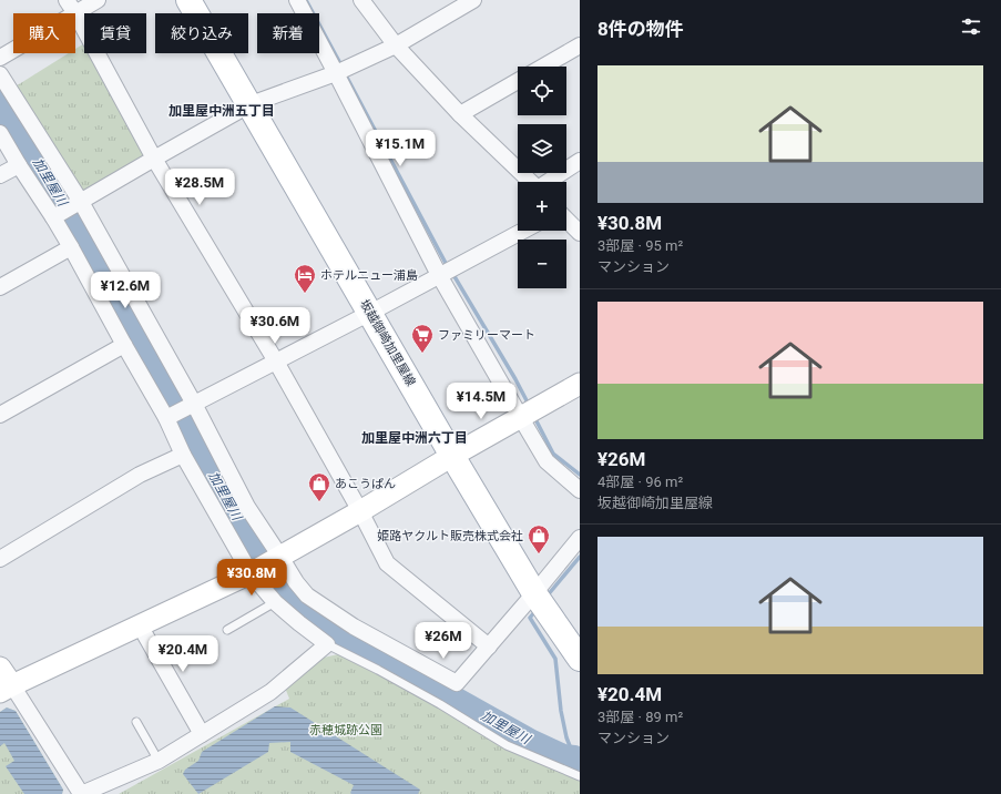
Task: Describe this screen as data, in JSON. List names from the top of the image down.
{
  "streets": {
    "main road": ["坂越御崎加里屋線"]
  },
  "districts": ["加里屋中洲五丁目", "加里屋中洲六丁目"],
  "water": ["加里屋川"],
  "parks": ["赤穂城跡公園"],
  "places": {
    "hotel": ["ホテルニュー浦島"],
    "supermarket": ["ファミリーマート"],
    "shop": ["あこうぱん", "姫路ヤクルト販売株式会社"]
  },
  "page": {
    "heading": "8件の物件",
    "chip": [
      "購入",
      "賃貸",
      "絞り込み",
      "新着"
    ],
    "list": [
      {
        "name": "¥30.8M",
        "note": "3部屋 · 95 m² · マンション"
      },
      {
        "name": "¥26M",
        "note": "4部屋 · 96 m² · 坂越御崎加里屋線"
      },
      {
        "name": "¥20.4M",
        "note": "3部屋 · 89 m² · マンション"
      }
    ],
    "map_buttons": ["+", "−"],
    "price": [
      "¥15.1M",
      "¥28.5M",
      "¥12.6M",
      "¥30.6M",
      "¥14.5M",
      "¥30.8M",
      "¥26M",
      "¥20.4M"
    ]
  }
}
